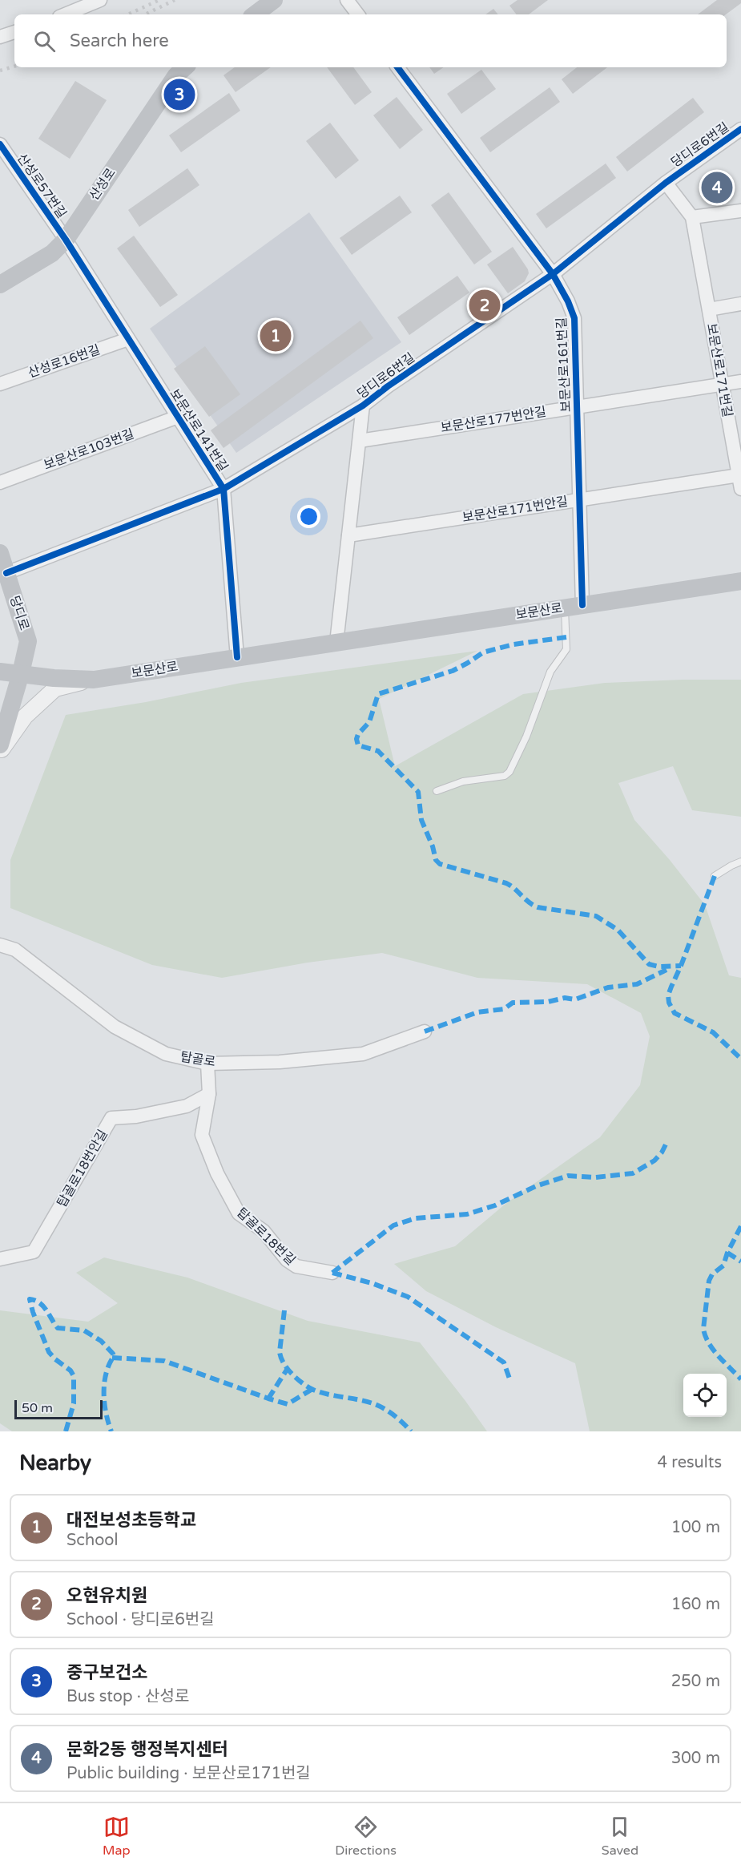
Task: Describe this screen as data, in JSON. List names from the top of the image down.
{
  "streets": {
    "main road": ["산성로", "보문산로", "당디로"],
    "street": [
      "당디로6번길",
      "산성로57번길",
      "산성로16번길",
      "보문산로161번길",
      "보문산로171번길",
      "보문산로177번안길",
      "보문산로141번길",
      "보문산로103번길",
      "보문산로171번안길",
      "탑골로",
      "탑골로18번안길",
      "탑골로18번길"
    ]
  },
  "crossings": [
    ["당디로6번길", "보문산로161번길"],
    ["당디로6번길", "보문산로171번길"],
    ["당디로6번길", "보문산로141번길"],
    ["당디로6번길", "당디로"],
    ["산성로", "산성로57번길"],
    ["산성로", "보문산로141번길"],
    ["산성로57번길", "보문산로141번길"],
    ["산성로16번길", "보문산로141번길"],
    ["보문산로161번길", "보문산로177번안길"],
    ["보문산로161번길", "보문산로171번안길"],
    ["보문산로161번길", "보문산로"],
    ["보문산로171번길", "보문산로177번안길"],
    ["보문산로171번길", "보문산로171번안길"],
    ["보문산로141번길", "보문산로103번길"],
    ["보문산로141번길", "보문산로"],
    ["보문산로", "당디로"],
    ["탑골로", "탑골로18번길"],
    ["탑골로18번안길", "탑골로18번길"]
  ],
  "scale_bar": "50 m",
  "page": {
    "search": "Search here",
    "pins": [
      "3",
      "4",
      "2",
      "1"
    ],
    "scale": "50 m",
    "heading": ["Nearby", "4 results"],
    "list": [
      {
        "mark": "1",
        "name": "대전보성초등학교",
        "note": "School",
        "value": "100 m"
      },
      {
        "mark": "2",
        "name": "오현유치원",
        "note": "School · 당디로6번길",
        "value": "160 m"
      },
      {
        "mark": "3",
        "name": "중구보건소",
        "note": "Bus stop · 산성로",
        "value": "250 m"
      },
      {
        "mark": "4",
        "name": "문화2동 행정복지센터",
        "note": "Public building · 보문산로171번길",
        "value": "300 m"
      }
    ],
    "nav": ["Map", "Directions", "Saved"]
  }
}
